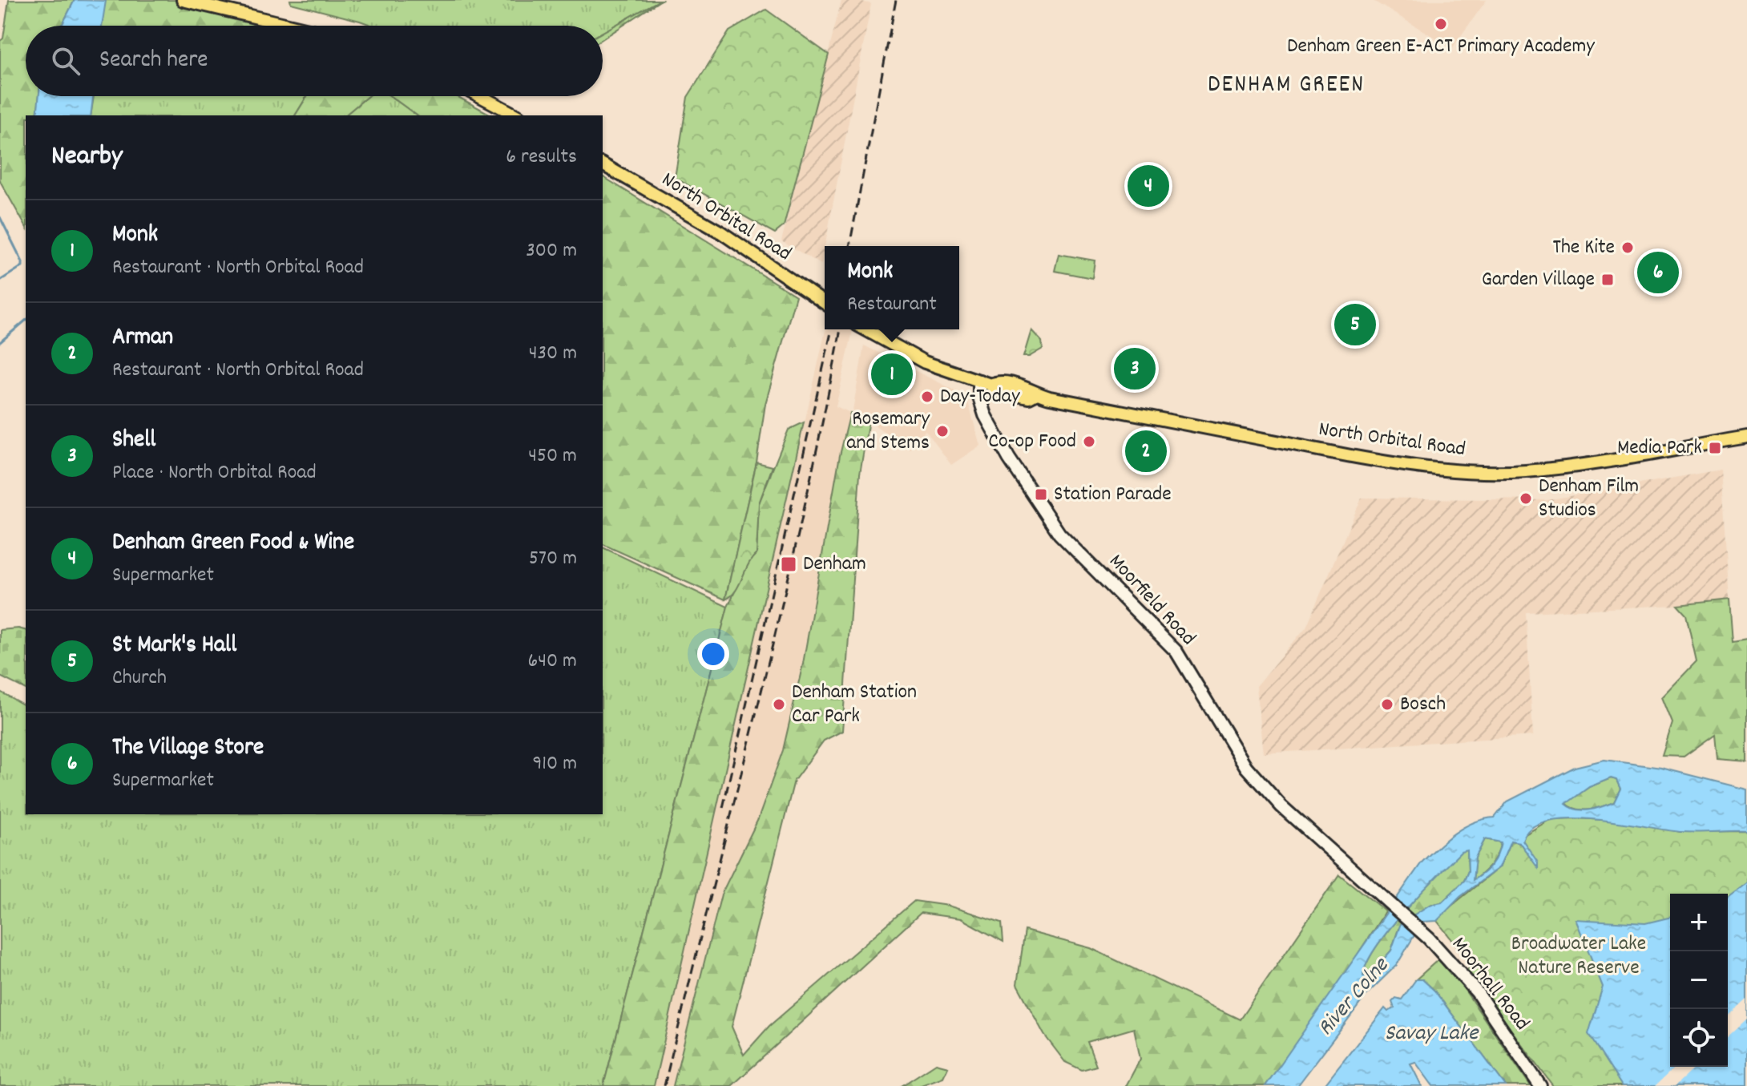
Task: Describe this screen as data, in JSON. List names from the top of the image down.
{
  "streets": {
    "main road": ["North Orbital Road"],
    "street": ["Moorfield Road", "Moorhall Road"]
  },
  "crossings": [
    ["North Orbital Road", "Moorfield Road"],
    ["Moorfield Road", "Moorhall Road"]
  ],
  "districts": ["DENHAM GREEN"],
  "water": ["River Colne", "Savay Lake"],
  "parks": ["Broadwater Lake Nature Reserve"],
  "places": {
    "other": [
      "Denham Green E-ACT Primary Academy",
      "The Kite",
      "Day-Today",
      "Rosemary and Stems",
      "Co-op Food",
      "Denham Film Studios",
      "Denham Station Car Park",
      "Bosch"
    ],
    "transit": [
      "Garden Village",
      "Media Park",
      "Station Parade",
      "Denham"
    ]
  },
  "page": {
    "search": "Search here",
    "heading": ["Nearby", "6 results"],
    "pins": [
      "4",
      "6",
      "5",
      "3",
      "1",
      "2"
    ],
    "list": [
      {
        "mark": "1",
        "name": "Monk",
        "note": "Restaurant · North Orbital Road",
        "value": "300 m"
      },
      {
        "mark": "2",
        "name": "Arman",
        "note": "Restaurant · North Orbital Road",
        "value": "430 m"
      },
      {
        "mark": "3",
        "name": "Shell",
        "note": "Place · North Orbital Road",
        "value": "450 m"
      },
      {
        "mark": "4",
        "name": "Denham Green Food & Wine",
        "note": "Supermarket",
        "value": "570 m"
      },
      {
        "mark": "5",
        "name": "St Mark's Hall",
        "note": "Church",
        "value": "640 m"
      },
      {
        "mark": "6",
        "name": "The Village Store",
        "note": "Supermarket",
        "value": "910 m"
      }
    ],
    "popup": ["Monk", "Restaurant"],
    "map_buttons": ["+", "−"]
  }
}
